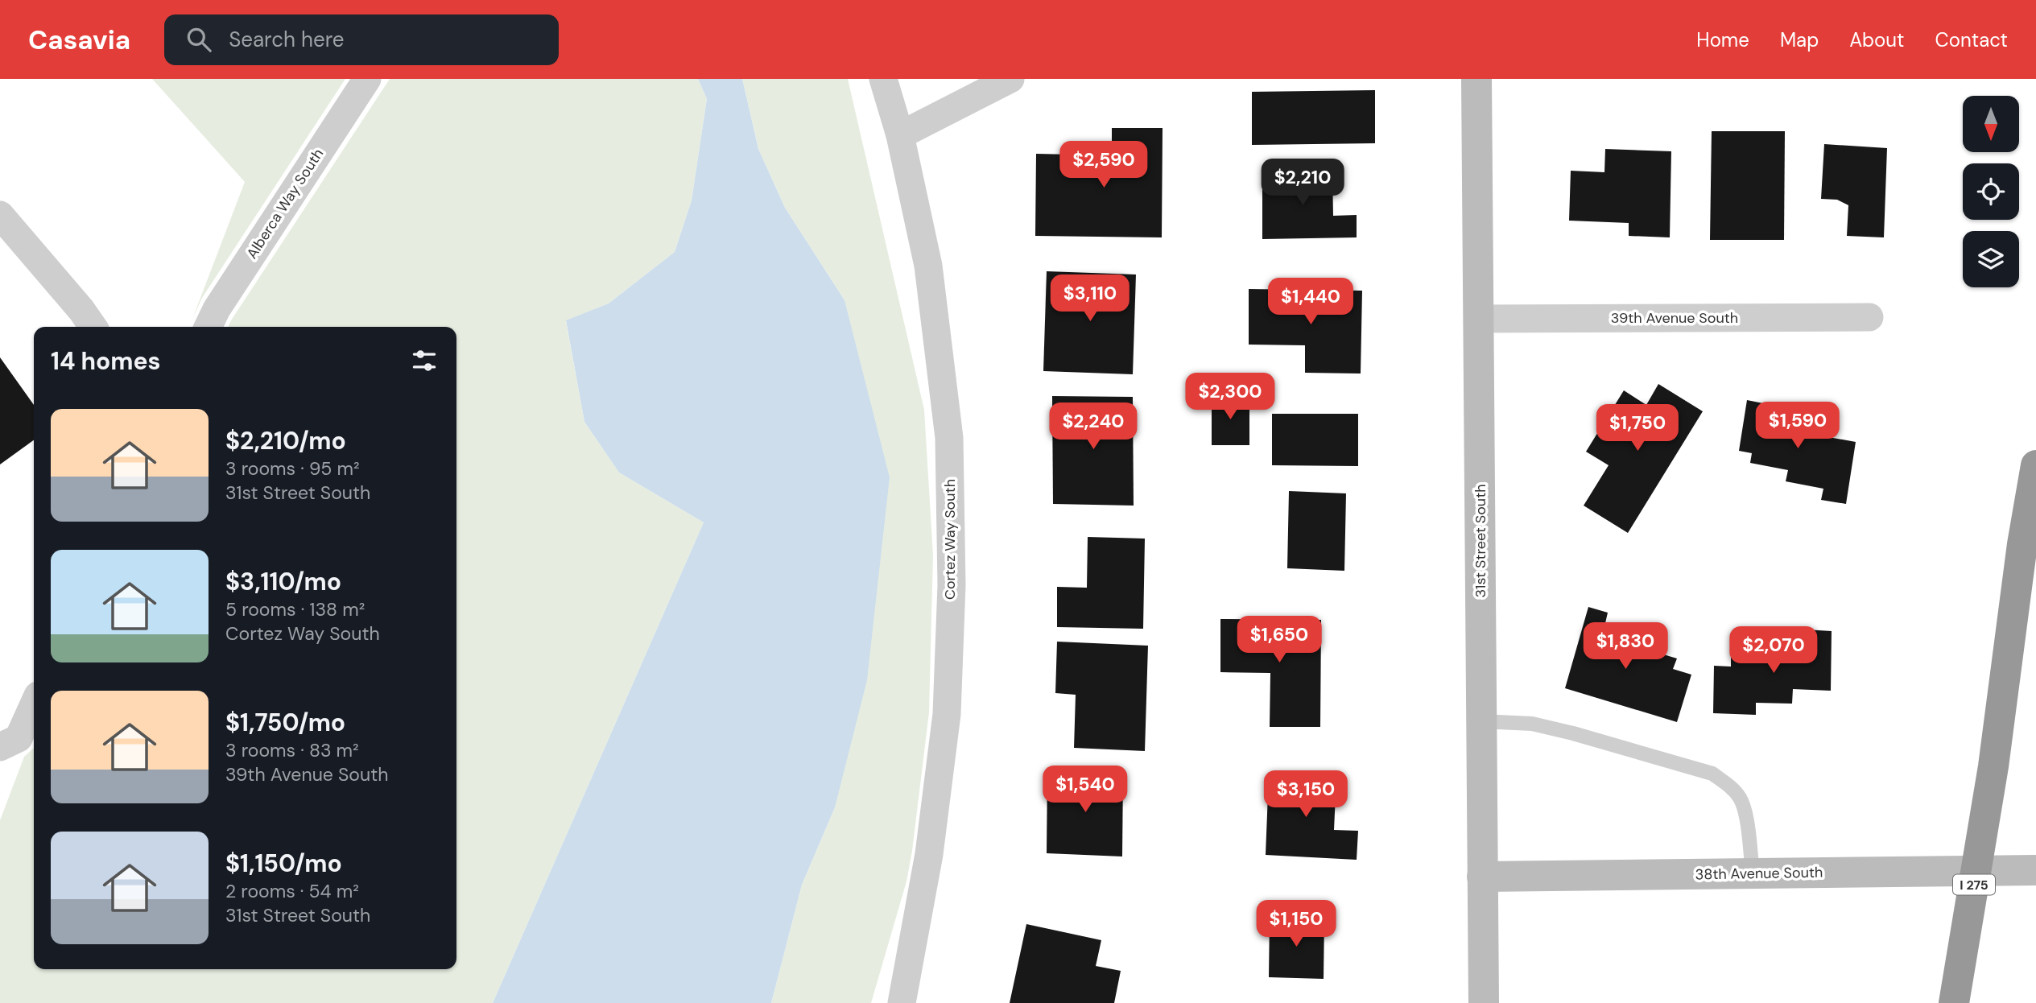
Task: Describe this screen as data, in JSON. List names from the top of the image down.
{
  "streets": {
    "highway": ["I 275"],
    "street": [
      "Alberca Way South",
      "39th Avenue South",
      "Cortez Way South",
      "31st Street South",
      "38th Avenue South"
    ]
  },
  "crossings": [
    ["39th Avenue South", "31st Street South"],
    ["31st Street South", "38th Avenue South"]
  ],
  "north": "bottom",
  "page": {
    "header": "Casavia",
    "search": "Search here",
    "nav": [
      "Home",
      "Map",
      "About",
      "Contact"
    ],
    "price": [
      "$2,590",
      "$2,210",
      "$3,110",
      "$1,440",
      "$2,300",
      "$1,590",
      "$2,240",
      "$1,750",
      "$1,650",
      "$1,830",
      "$2,070",
      "$1,540",
      "$3,150",
      "$1,150"
    ],
    "heading": "14 homes",
    "list": [
      {
        "name": "$2,210/mo",
        "note": "3 rooms · 95 m² · 31st Street South"
      },
      {
        "name": "$3,110/mo",
        "note": "5 rooms · 138 m² · Cortez Way South"
      },
      {
        "name": "$1,750/mo",
        "note": "3 rooms · 83 m² · 39th Avenue South"
      },
      {
        "name": "$1,150/mo",
        "note": "2 rooms · 54 m² · 31st Street South"
      }
    ]
  }
}
